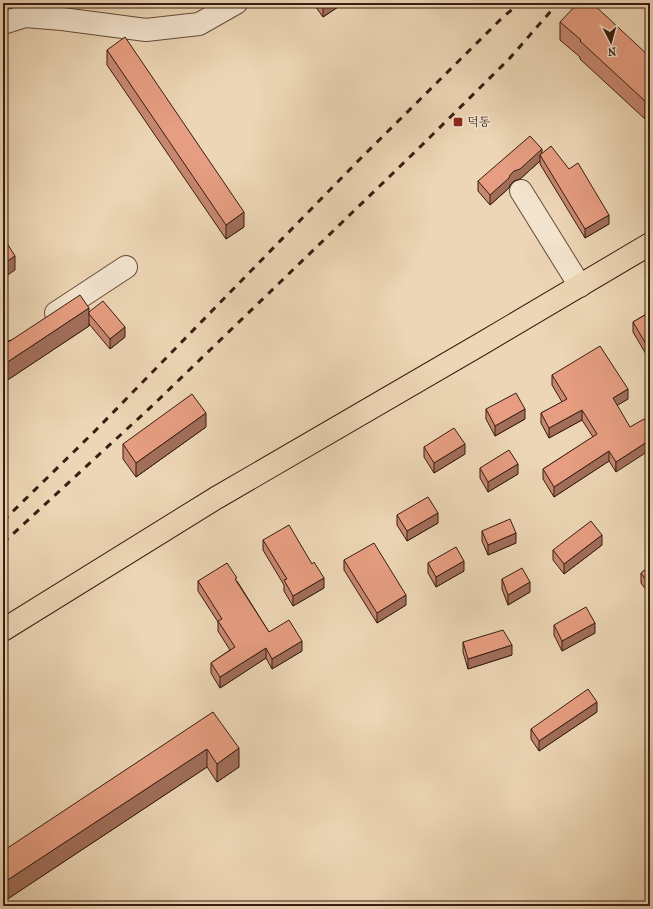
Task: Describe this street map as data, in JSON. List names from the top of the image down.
{
  "places": {
    "transit": ["덕동"]
  },
  "north": "bottom"
}
